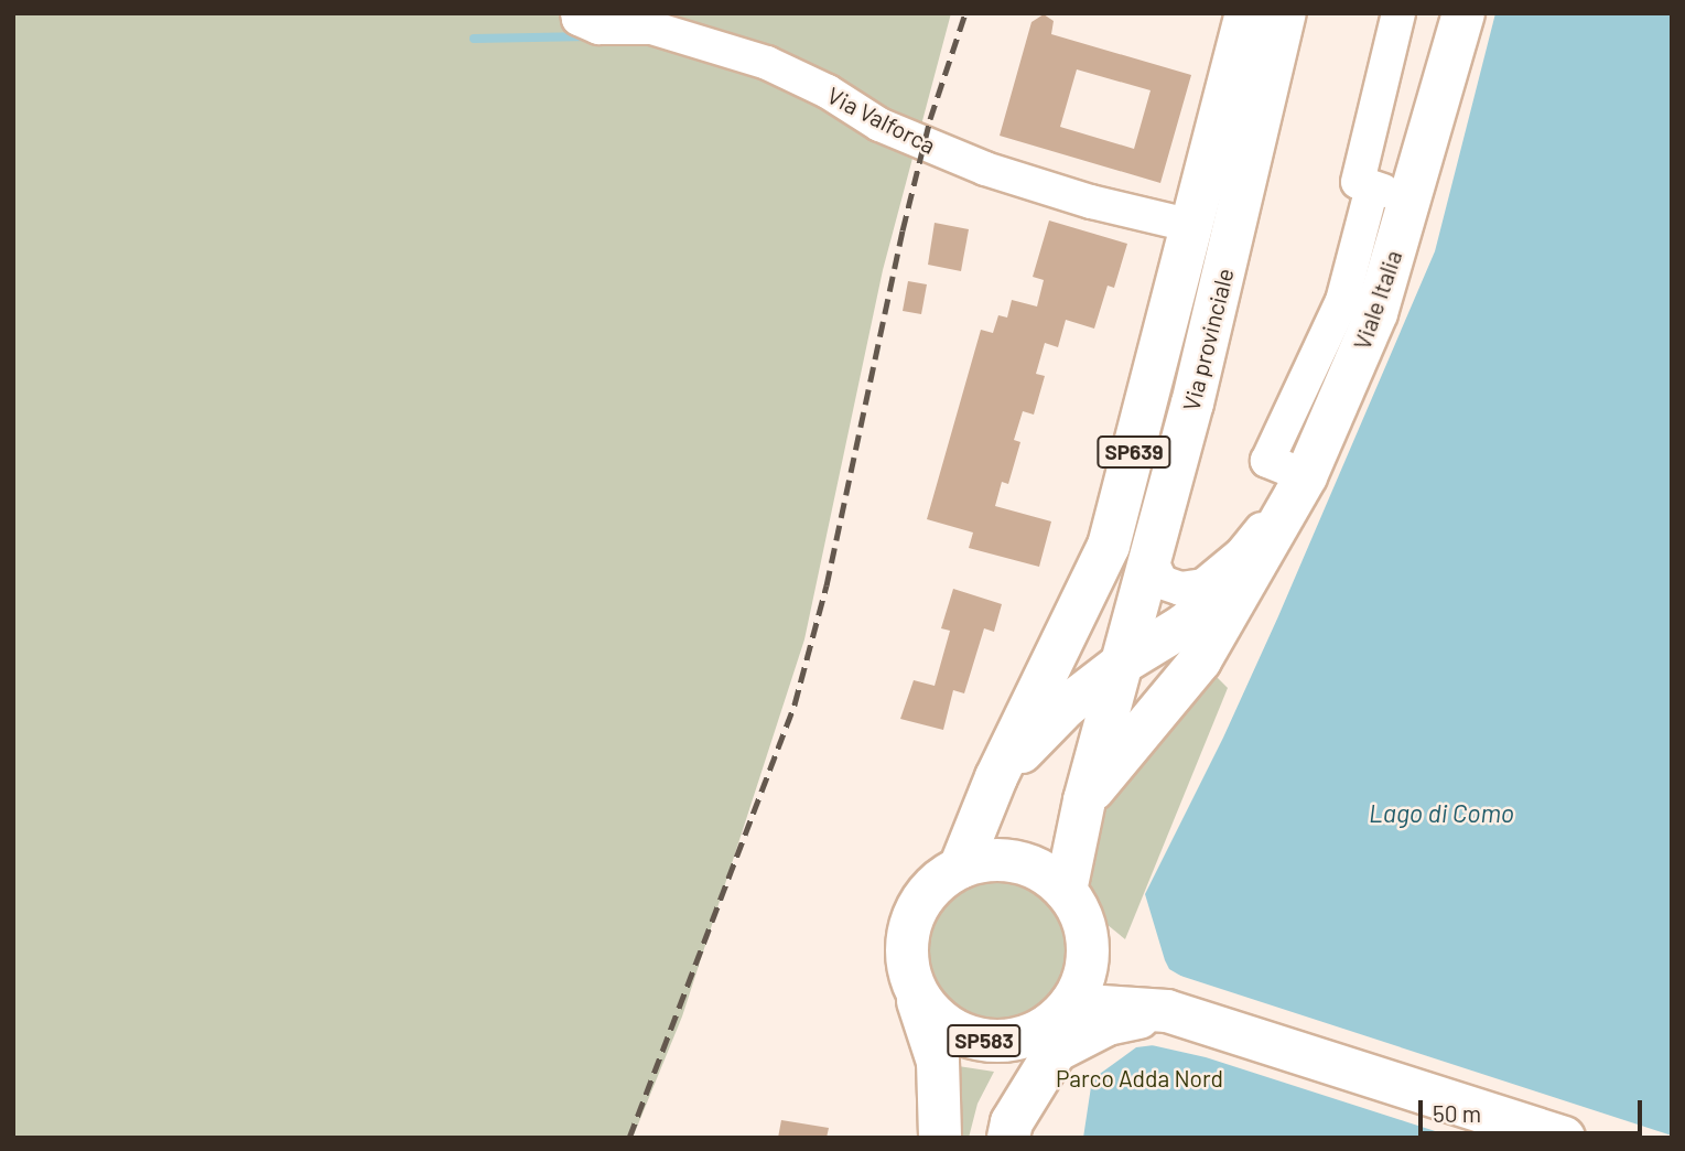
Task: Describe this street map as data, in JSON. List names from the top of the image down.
{
  "streets": {
    "main road": [
      "Viale Italia",
      "Via provinciale",
      "SP639",
      "SP583"
    ],
    "street": ["Via Valforca"]
  },
  "crossings": [
    ["Via Valforca", "SP639"],
    ["Viale Italia", "SP639"],
    ["Via provinciale", "SP639"],
    ["SP639", "SP583"]
  ],
  "water": ["Lago di Como"],
  "parks": ["Parco Adda Nord"],
  "scale_bar": "50 m"
}
